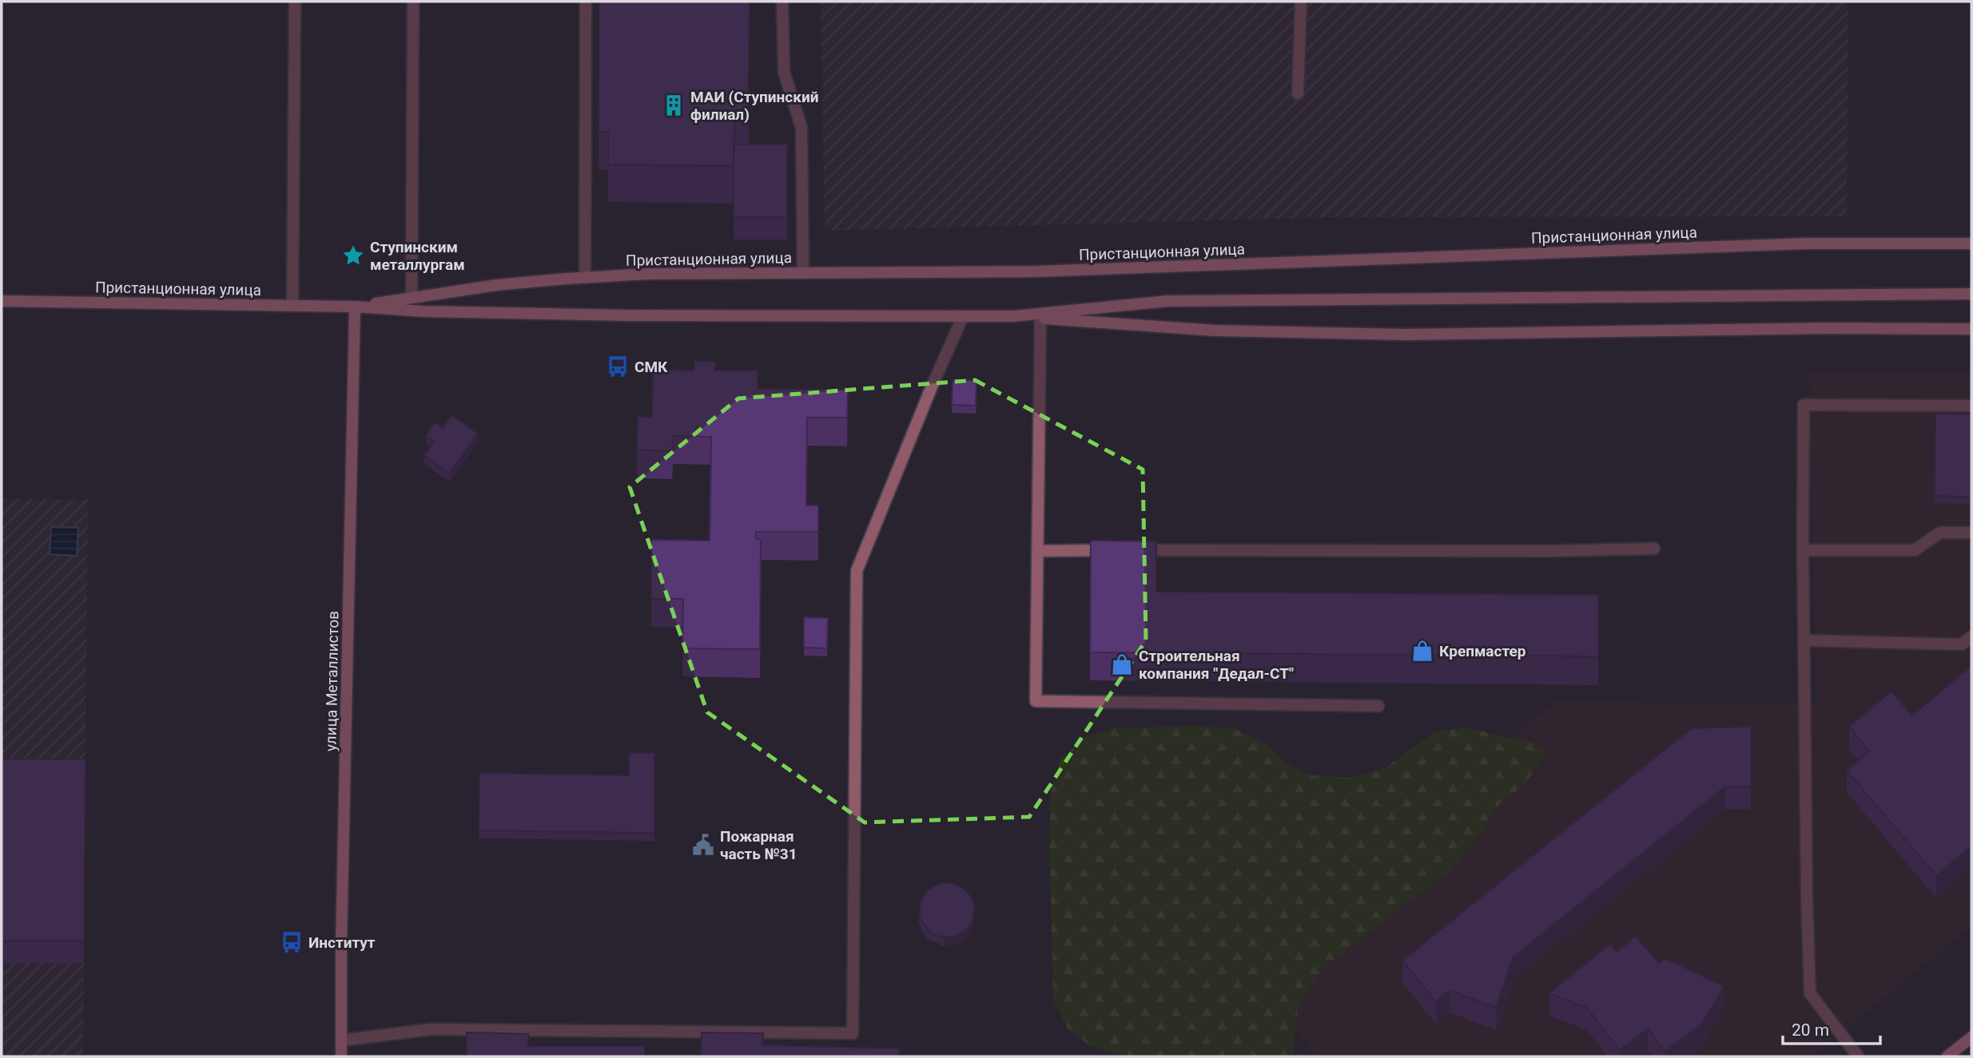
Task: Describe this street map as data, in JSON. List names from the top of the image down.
{
  "streets": {
    "main road": ["Пристанционная улица", "улица Металлистов"]
  },
  "crossings": [
    ["Пристанционная улица", "улица Металлистов"]
  ],
  "places": {
    "building": ["МАИ (Ступинский филиал)"],
    "place": ["Ступинским металлургам"],
    "bus stop": ["СМК", "Институт"],
    "shop": ["Крепмастер", "Строительная компания \"Дедал-СТ\""],
    "public building": ["Пожарная часть №31"]
  },
  "scale_bar": "20 m"
}
